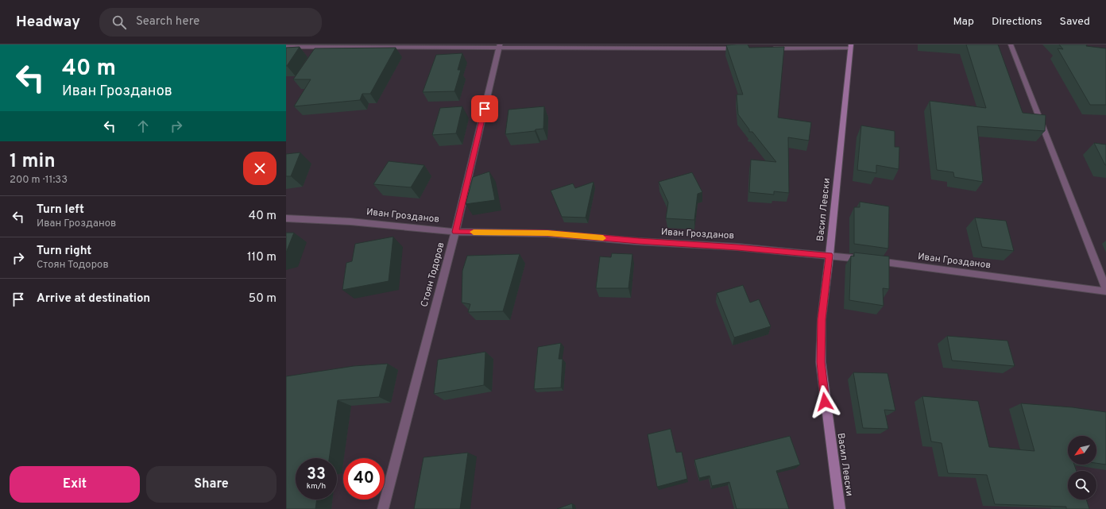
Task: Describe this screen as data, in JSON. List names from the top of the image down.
{
  "streets": {
    "street": ["Васил Левски", "Иван Грозданов", "Стоян Тодоров"]
  },
  "crossings": [
    ["Васил Левски", "Иван Грозданов"],
    ["Иван Грозданов", "Стоян Тодоров"]
  ],
  "north": "bottom left",
  "page": {
    "header": "Headway",
    "search": "Search here",
    "nav": ["Map", "Directions", "Saved"],
    "turn": ["40 m", "Иван Грозданов"],
    "heading": ["1 min", "200 m · 11:33"],
    "list": [
      {
        "name": "Turn left",
        "note": "Иван Грозданов",
        "value": "40 m"
      },
      {
        "name": "Turn right",
        "note": "Стоян Тодоров",
        "value": "110 m"
      },
      {
        "name": "Arrive at destination",
        "value": "50 m"
      }
    ],
    "speed": "33 km/h",
    "limit": "40",
    "buttons": ["Exit", "Share"]
  }
}
